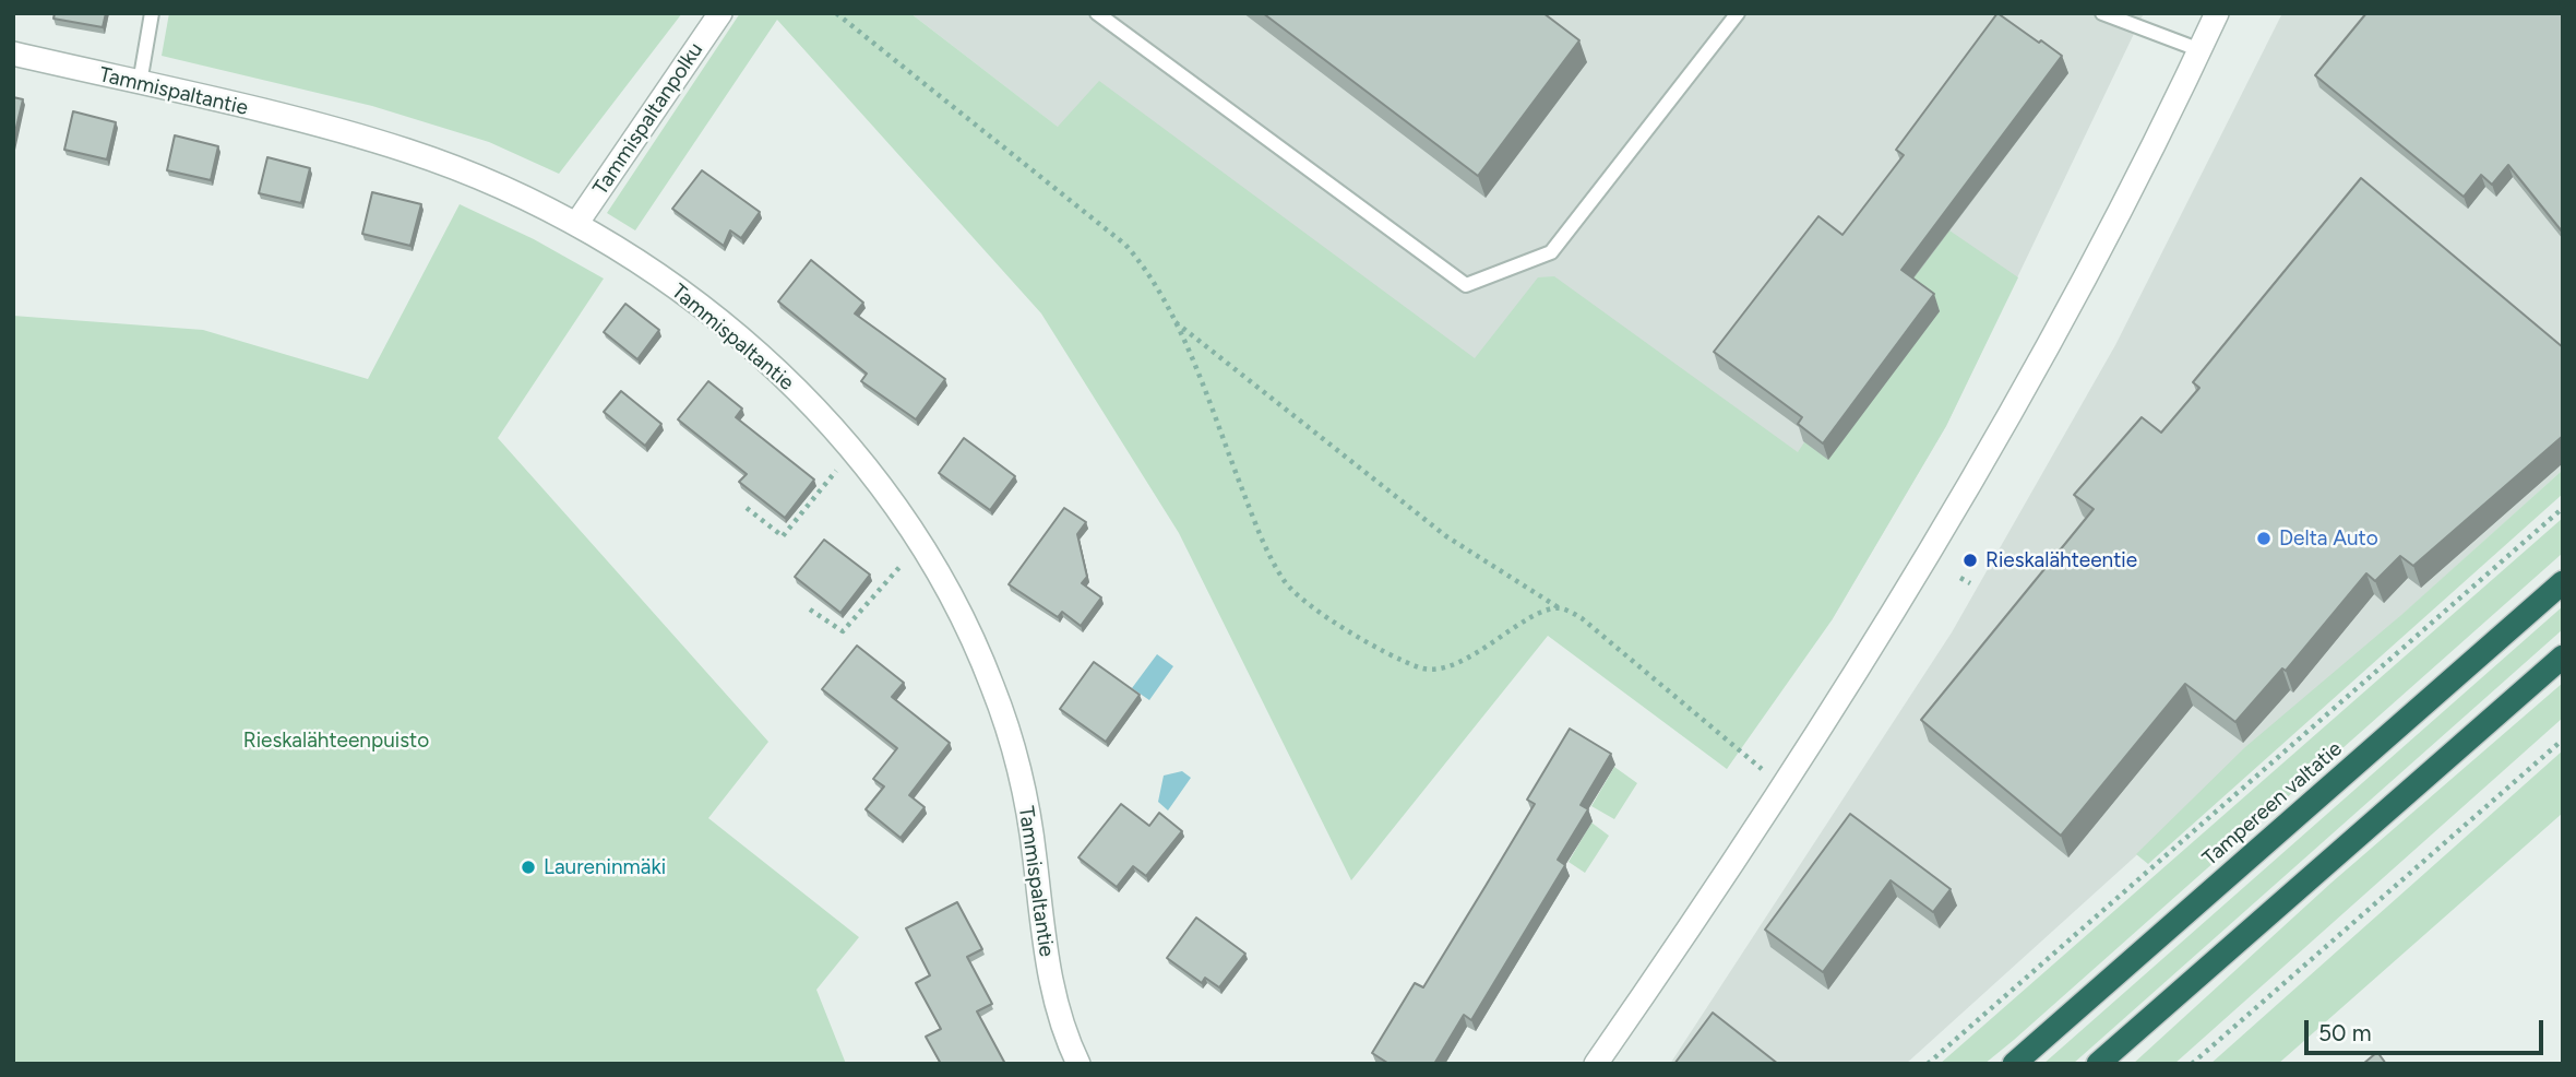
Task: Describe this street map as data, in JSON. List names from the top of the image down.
{
  "streets": {
    "highway": ["Tampereen valtatie"],
    "street": ["Tammispaltantie", "Tammispaltanpolku"]
  },
  "crossings": [
    ["Tammispaltantie", "Tammispaltanpolku"]
  ],
  "parks": ["Rieskalähteenpuisto"],
  "places": ["Delta Auto", "Rieskalähteentie", "Laureninmäki"],
  "scale_bar": "50 m"
}
